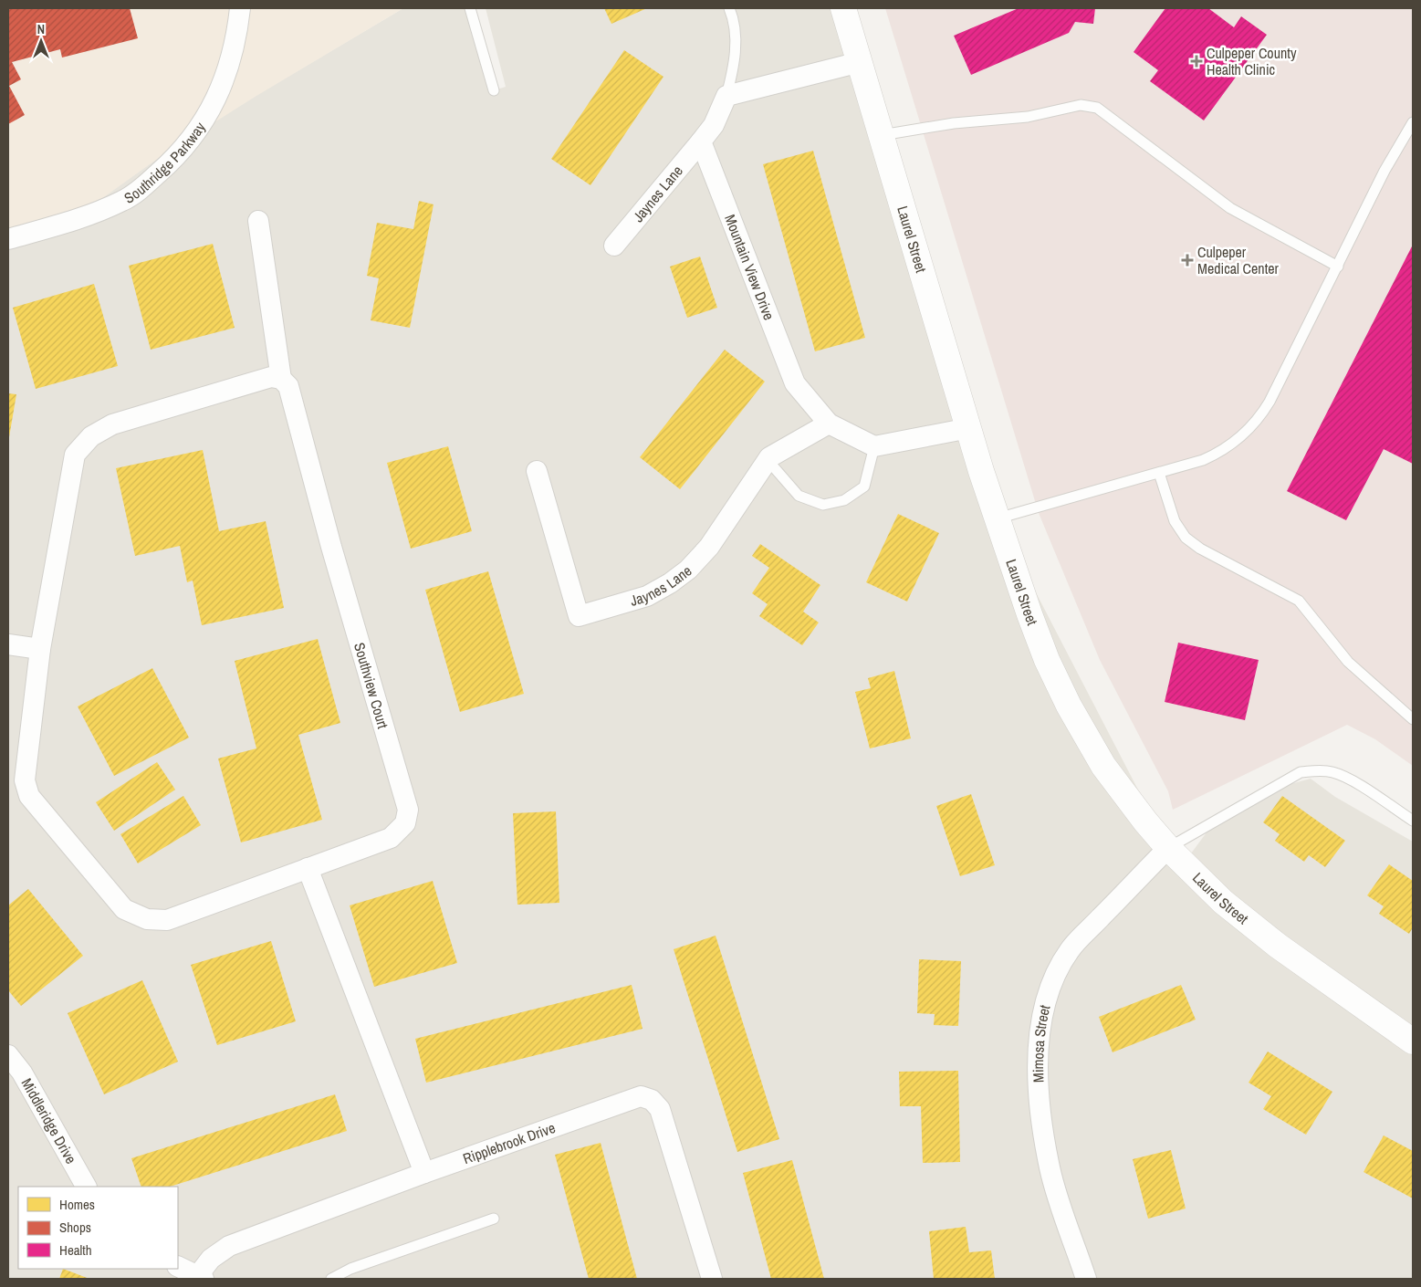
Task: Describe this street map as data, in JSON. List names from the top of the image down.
{
  "streets": {
    "street": [
      "Southridge Parkway",
      "Jaynes Lane",
      "Laurel Street",
      "Mountain View Drive",
      "Southview Court",
      "Mimosa Street",
      "Middleridge Drive",
      "Ripplebrook Drive"
    ]
  },
  "crossings": [
    ["Jaynes Lane", "Mountain View Drive"],
    ["Laurel Street", "Mimosa Street"]
  ],
  "places": {
    "health": ["Culpeper County Health Clinic", "Culpeper Medical Center"]
  },
  "legend": ["Homes", "Shops", "Health"],
  "north": "top"
}
